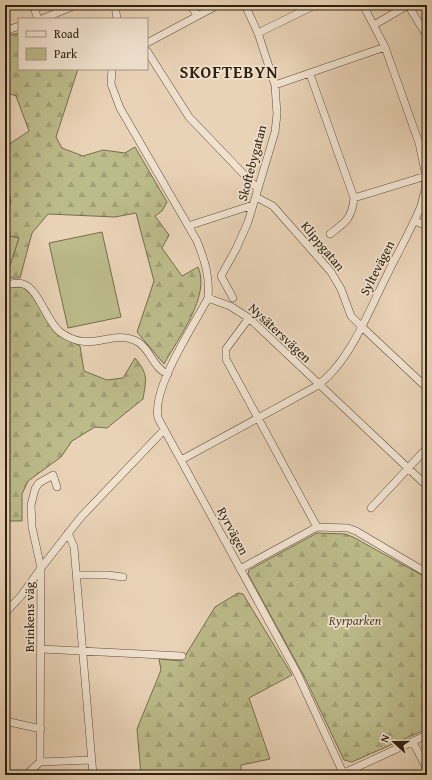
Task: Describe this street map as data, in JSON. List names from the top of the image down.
{
  "streets": {
    "street": [
      "Skoftebygatan",
      "Klippgatan",
      "Syltevägen",
      "Nysätersvägen",
      "Ryrvägen",
      "Brinkens väg"
    ]
  },
  "crossings": [
    ["Skoftebygatan", "Klippgatan"],
    ["Klippgatan", "Syltevägen"],
    ["Syltevägen", "Nysätersvägen"],
    ["Syltevägen", "Ryrvägen"],
    ["Nysätersvägen", "Ryrvägen"]
  ],
  "districts": ["SKOFTEBYN"],
  "parks": ["Ryrparken"],
  "legend": ["Road", "Park"],
  "north": "left"
}
